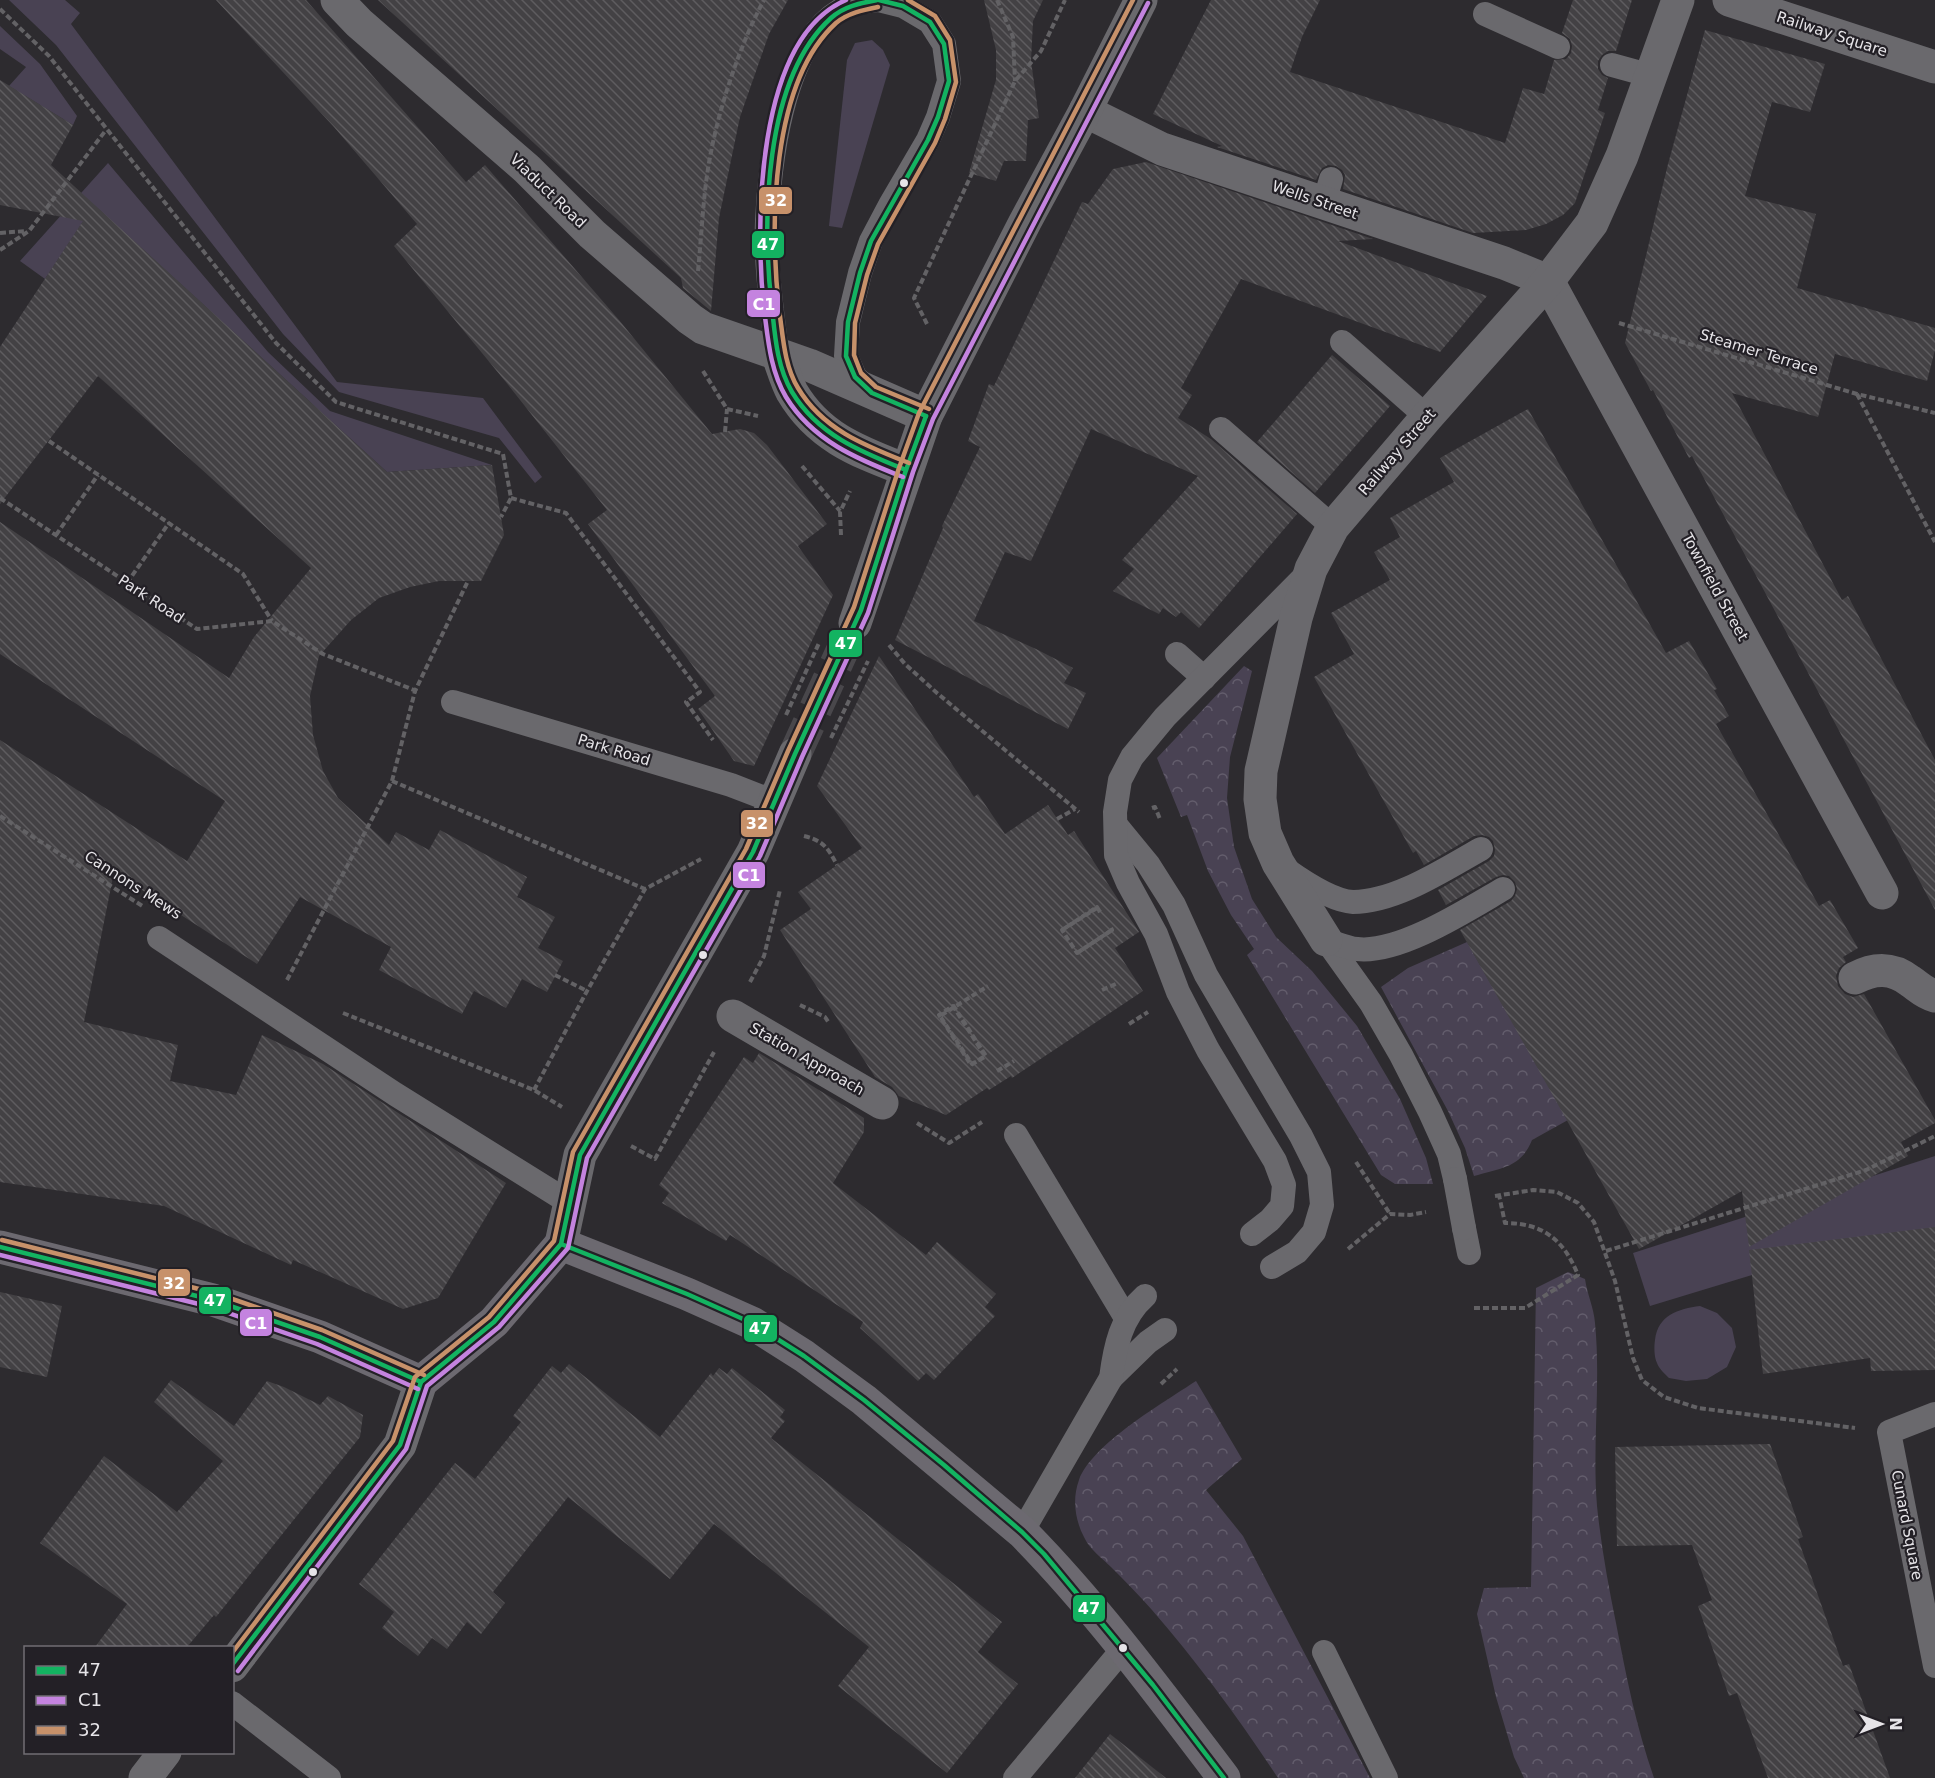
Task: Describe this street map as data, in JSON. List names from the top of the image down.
{
  "streets": {
    "street": [
      "Railway Square",
      "Viaduct Road",
      "Wells Street",
      "Railway Street",
      "Townfield Street",
      "Station Approach"
    ],
    "lane": ["Park Road", "Cunard Square"],
    "path": ["Steamer Terrace", "Cannons Mews"]
  },
  "crossings": [
    ["Wells Street", "Railway Street"],
    ["Wells Street", "Townfield Street"],
    ["Steamer Terrace", "Townfield Street"],
    ["Railway Street", "Townfield Street"]
  ],
  "lines": ["transit line 47", "transit line C1", "transit line 32"],
  "legend": ["47", "C1", "32"],
  "north": "right"
}
